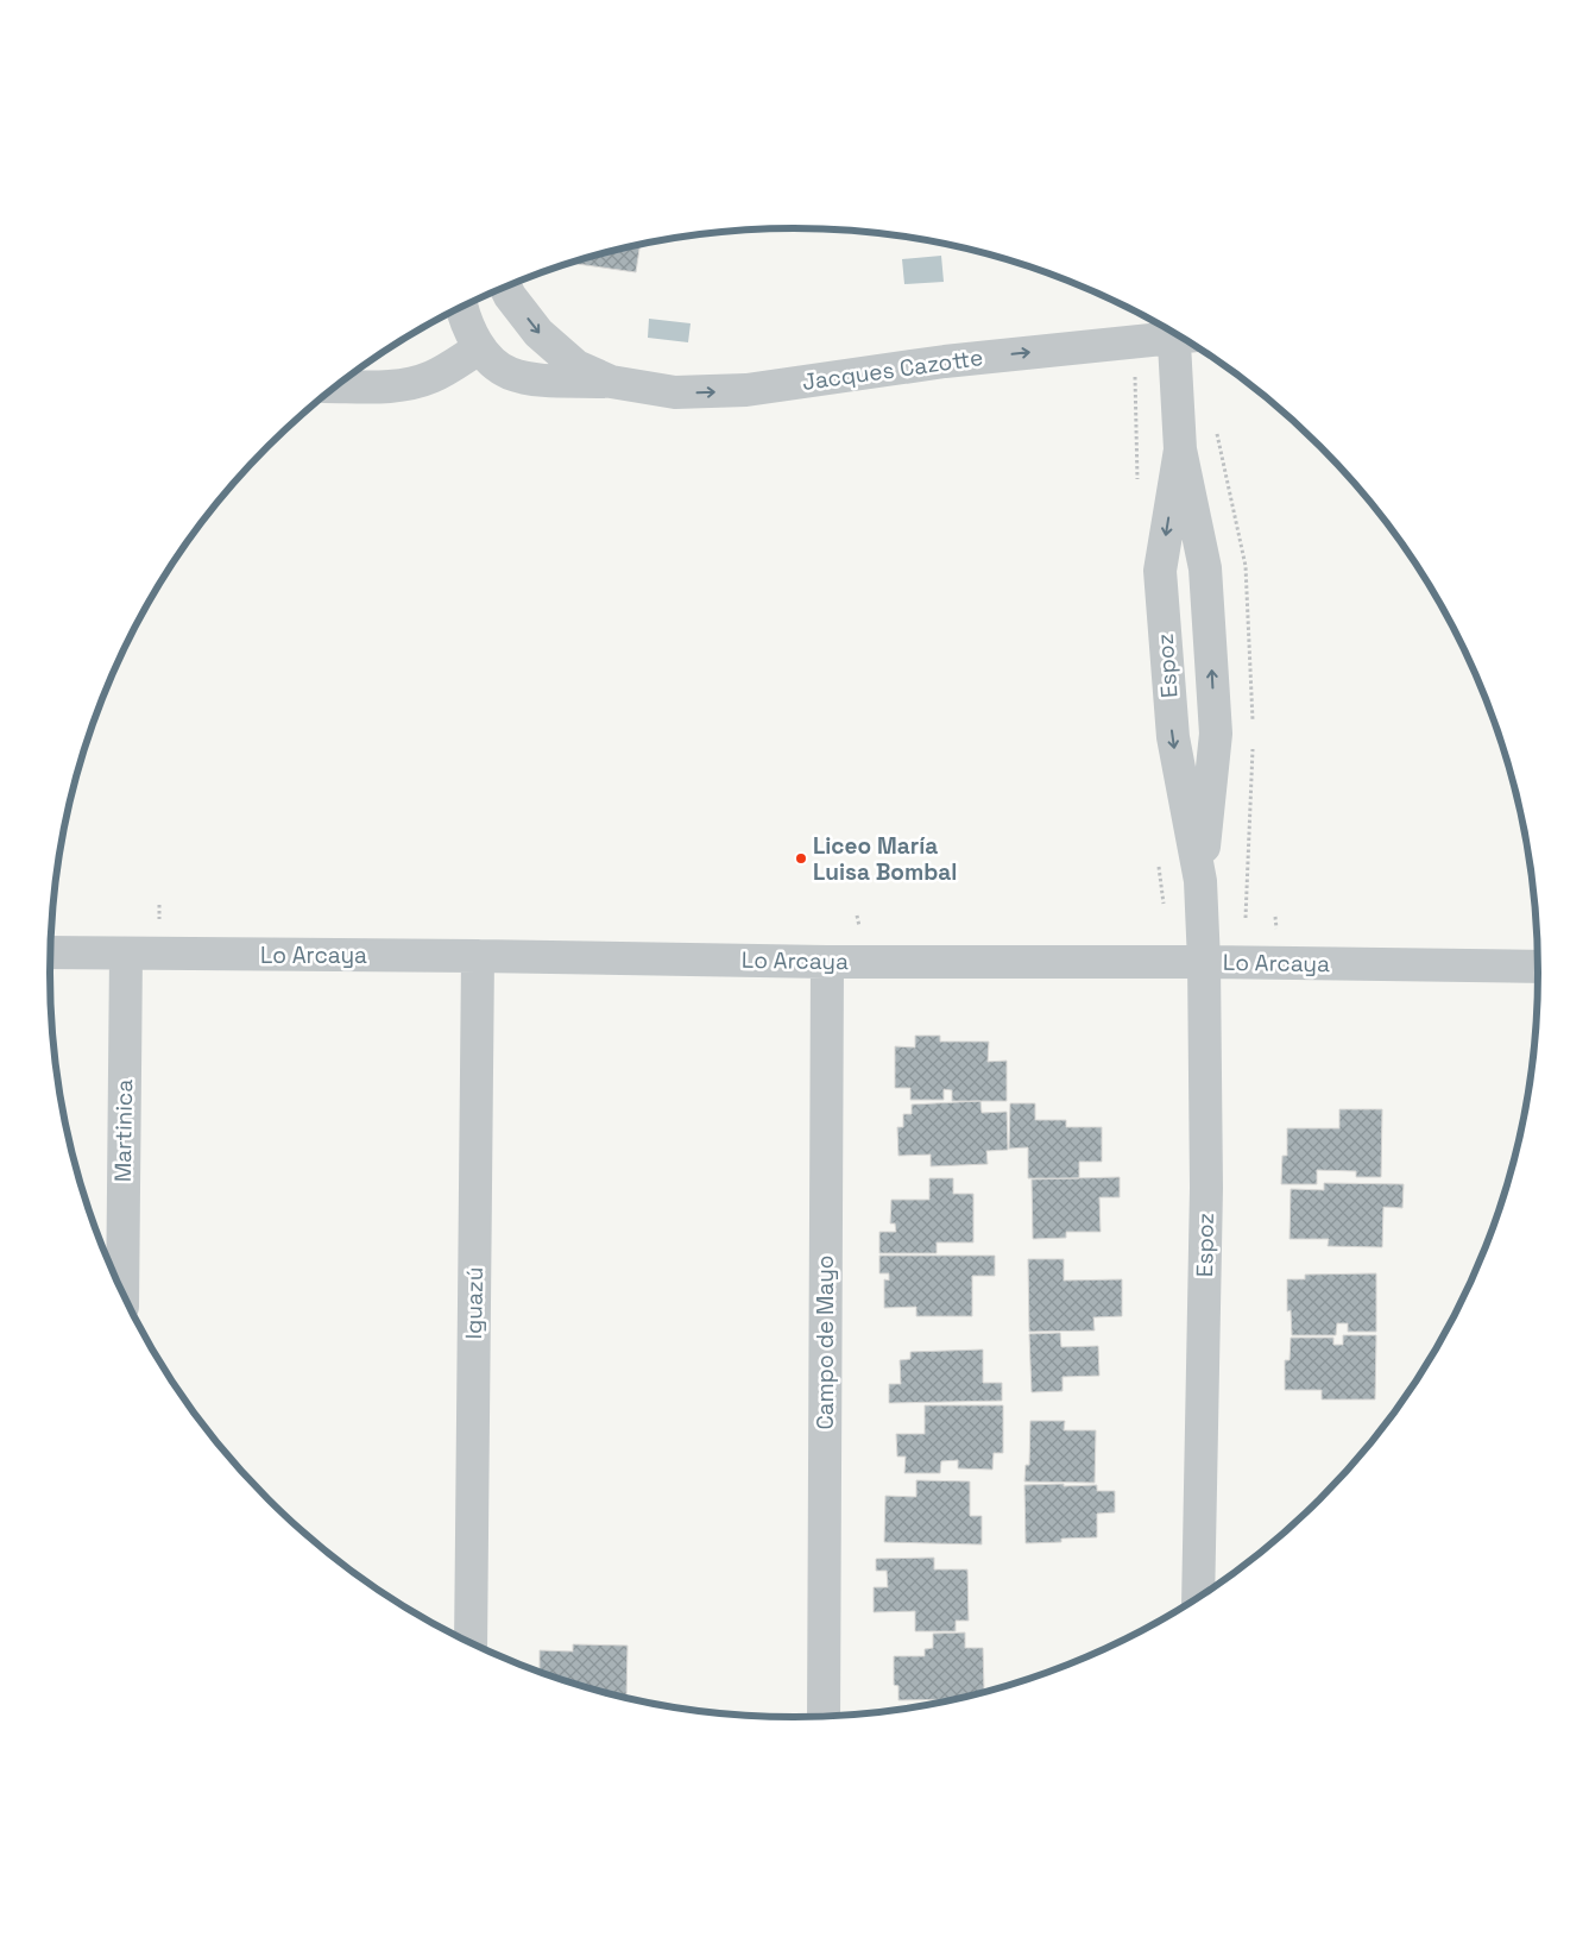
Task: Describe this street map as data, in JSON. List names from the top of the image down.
{
  "streets": {
    "street": [
      "Jacques Cazotte",
      "Espoz",
      "Lo Arcaya",
      "Martinica",
      "Iguazú",
      "Campo de Mayo"
    ]
  },
  "crossings": [
    ["Espoz", "Lo Arcaya"],
    ["Lo Arcaya", "Martinica"],
    ["Lo Arcaya", "Iguazú"],
    ["Lo Arcaya", "Campo de Mayo"]
  ],
  "places": ["Liceo María Luisa Bombal"]
}
